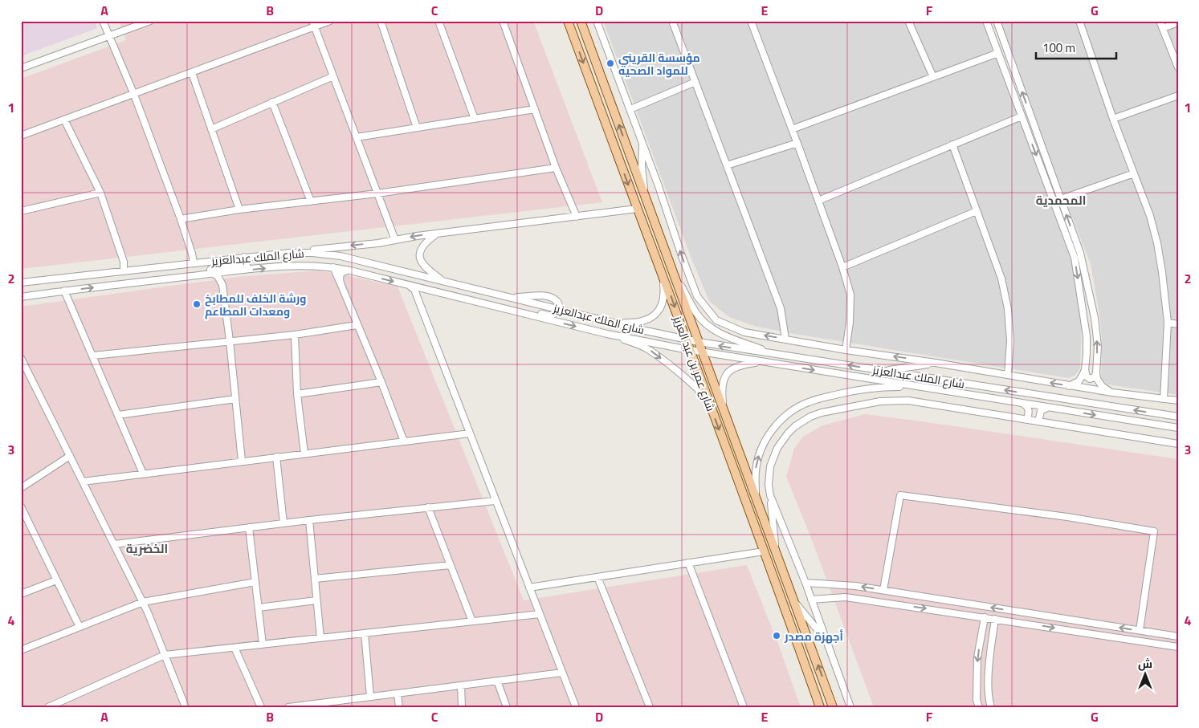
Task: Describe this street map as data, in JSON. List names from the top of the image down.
{
  "streets": {
    "main road": ["شارع عمر بن عبد العزيز"],
    "street": ["شارع الملك عبدالعزيز"]
  },
  "crossings": [
    ["شارع الملك عبدالعزيز", "شارع عمر بن عبد العزيز"]
  ],
  "districts": ["المحمدية", "الخضرية"],
  "places": ["مؤسسة القريني للمواد الصحيه", "ورشة الخلف للمطابخ ومعدات المطاعم", "أجهزة مصدر"],
  "scale_bar": "100 m",
  "north": "top",
  "grid": {
    "columns": [
      "A",
      "B",
      "C",
      "D",
      "E",
      "F",
      "G"
    ],
    "rows": [
      "1",
      "2",
      "3",
      "4"
    ]
  }
}
